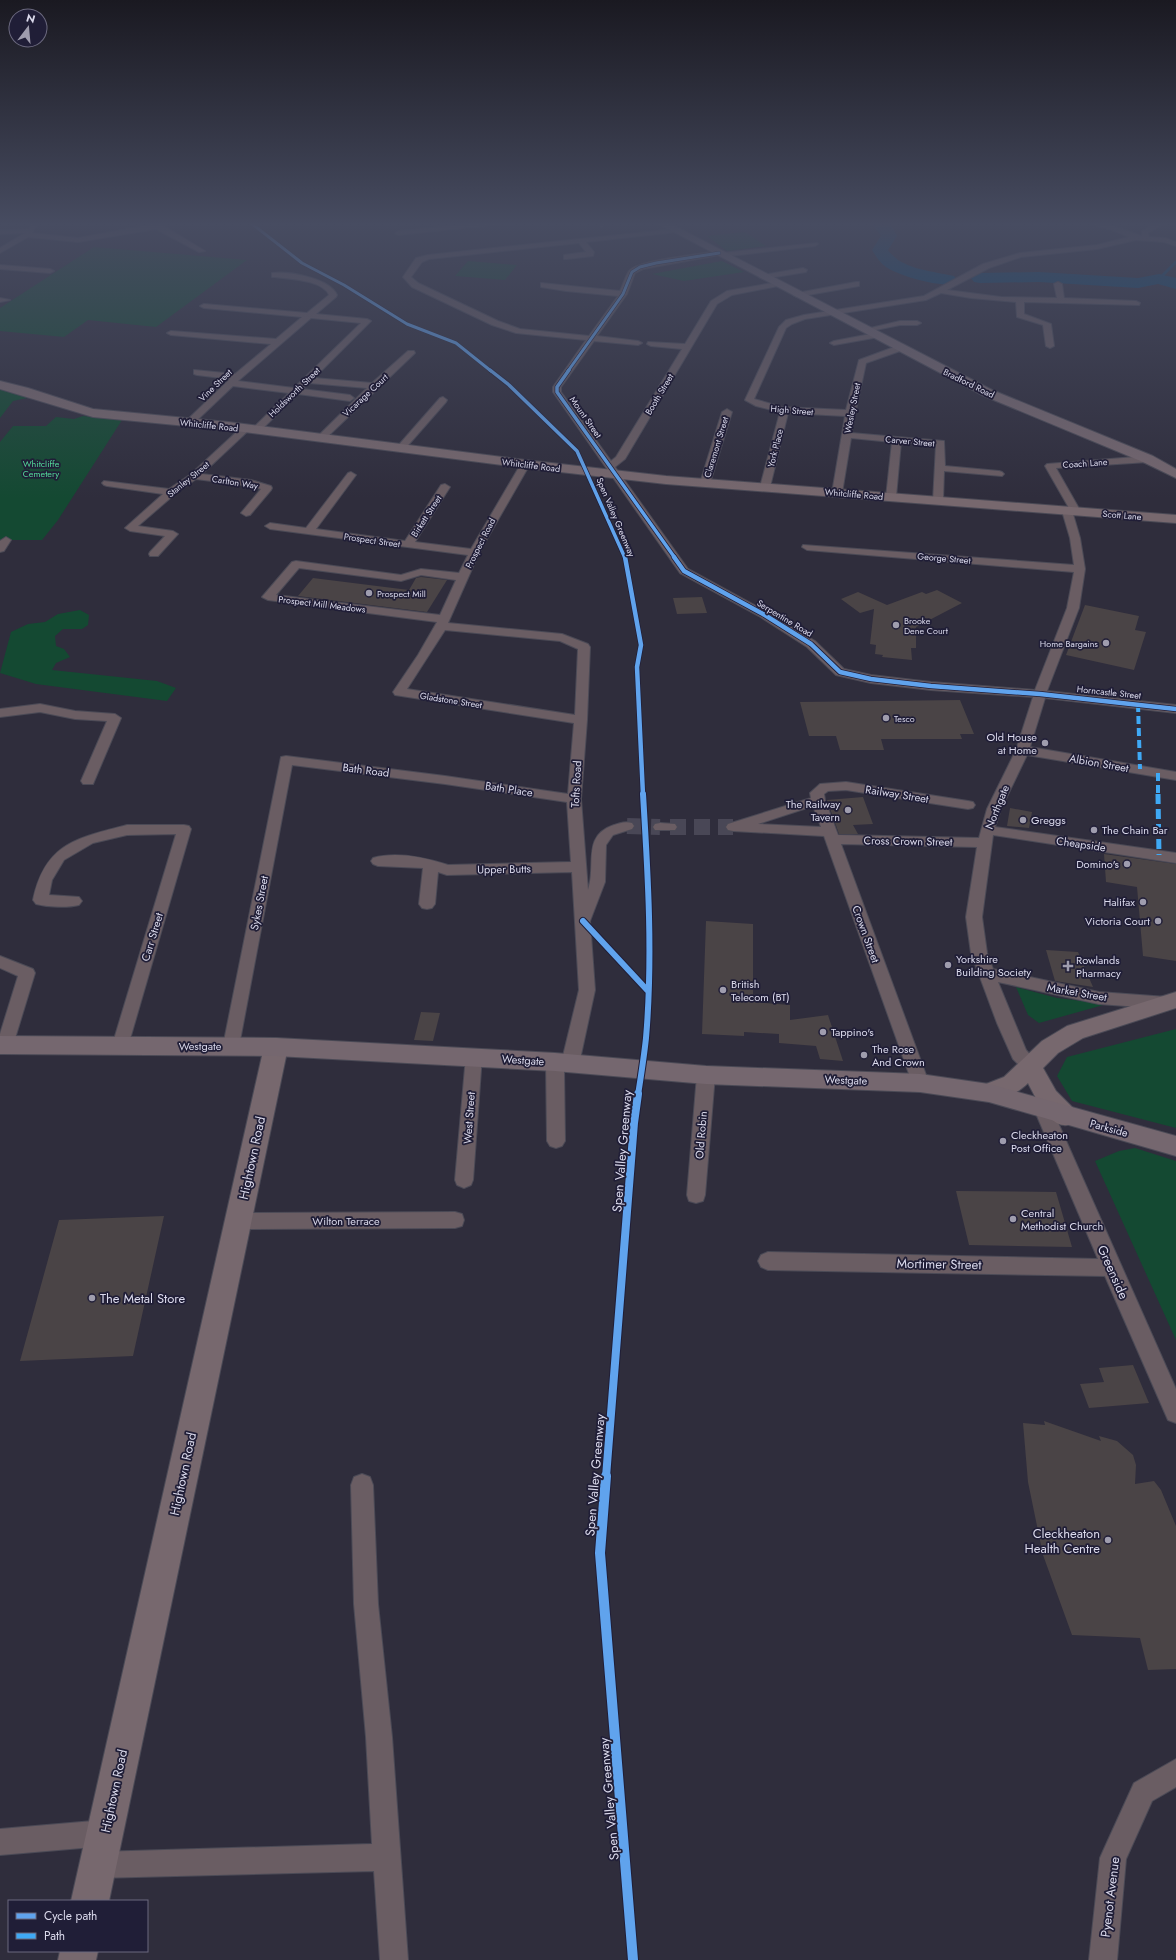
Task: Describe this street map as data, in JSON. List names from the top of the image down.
{
  "streets": {
    "main road": [
      "Bradford Road",
      "Whitcliffe Road",
      "Scott Lane",
      "Northgate",
      "Market Street",
      "Westgate",
      "Parkside",
      "Hightown Road"
    ],
    "street": [
      "Vine Street",
      "Holdsworth Street",
      "Booth Street",
      "Vicarage Court",
      "Wesley Street",
      "High Street",
      "Mount Street",
      "Carver Street",
      "Claremont Street",
      "York Place",
      "Coach Lane",
      "Stanley Street",
      "Carlton Way",
      "Birkett Street",
      "Prospect Street",
      "Prospect Road",
      "George Street",
      "Prospect Mill Meadows",
      "Serpentine Road",
      "Horncastle Street",
      "Gladstone Street",
      "Albion Street",
      "Bath Road",
      "Tofts Road",
      "Bath Place",
      "Railway Street",
      "Cross Crown Street",
      "Cheapside",
      "Upper Butts",
      "Sykes Street",
      "Crown Street",
      "Carr Street",
      "West Street",
      "Old Robin",
      "Wilton Terrace",
      "Mortimer Street",
      "Greenside",
      "Pyenot Avenue"
    ],
    "cycle path": ["Spen Valley Greenway"]
  },
  "crossings": [
    ["Bradford Road", "Wesley Street"],
    ["Bradford Road", "Coach Lane"],
    ["Vine Street", "Holdsworth Street"],
    ["Vine Street", "Whitcliffe Road"],
    ["Holdsworth Street", "Whitcliffe Road"],
    ["Holdsworth Street", "Stanley Street"],
    ["Booth Street", "Mount Street"],
    ["Booth Street", "Whitcliffe Road"],
    ["Booth Street", "Serpentine Road"],
    ["Vicarage Court", "Whitcliffe Road"],
    ["Wesley Street", "High Street"],
    ["Wesley Street", "Whitcliffe Road"],
    ["Wesley Street", "Carver Street"],
    ["High Street", "York Place"],
    ["Mount Street", "Whitcliffe Road"],
    ["Mount Street", "Serpentine Road"],
    ["Whitcliffe Road", "Carver Street"],
    ["Whitcliffe Road", "Claremont Street"],
    ["Whitcliffe Road", "York Place"],
    ["Whitcliffe Road", "Coach Lane"],
    ["Whitcliffe Road", "Stanley Street"],
    ["Whitcliffe Road", "Scott Lane"],
    ["Whitcliffe Road", "Prospect Road"],
    ["Whitcliffe Road", "Serpentine Road"],
    ["Whitcliffe Road", "Northgate"],
    ["Coach Lane", "Scott Lane"],
    ["Coach Lane", "Northgate"],
    ["Stanley Street", "Carlton Way"],
    ["Scott Lane", "Northgate"],
    ["Birkett Street", "Prospect Street"],
    ["Prospect Street", "Prospect Road"],
    ["Prospect Road", "Prospect Mill Meadows"],
    ["Prospect Road", "Gladstone Street"],
    ["Prospect Road", "Tofts Road"],
    ["George Street", "Northgate"],
    ["Prospect Mill Meadows", "Gladstone Street"],
    ["Prospect Mill Meadows", "Tofts Road"],
    ["Serpentine Road", "Horncastle Street"],
    ["Serpentine Road", "Northgate"],
    ["Horncastle Street", "Northgate"],
    ["Gladstone Street", "Tofts Road"],
    ["Albion Street", "Northgate"],
    ["Bath Road", "Bath Place"],
    ["Bath Road", "Sykes Street"],
    ["Tofts Road", "Bath Place"],
    ["Tofts Road", "Upper Butts"],
    ["Tofts Road", "Westgate"],
    ["Railway Street", "Cross Crown Street"],
    ["Railway Street", "Crown Street"],
    ["Northgate", "Cross Crown Street"],
    ["Northgate", "Cheapside"],
    ["Northgate", "Market Street"],
    ["Northgate", "Westgate"],
    ["Northgate", "Parkside"],
    ["Northgate", "Greenside"],
    ["Cross Crown Street", "Cheapside"],
    ["Cross Crown Street", "Crown Street"],
    ["Sykes Street", "Westgate"],
    ["Crown Street", "Westgate"],
    ["Carr Street", "Westgate"],
    ["Market Street", "Westgate"],
    ["Westgate", "West Street"],
    ["Westgate", "Parkside"],
    ["Westgate", "Old Robin"],
    ["Westgate", "Hightown Road"],
    ["Westgate", "Greenside"],
    ["Parkside", "Greenside"],
    ["Hightown Road", "Wilton Terrace"],
    ["Mortimer Street", "Greenside"]
  ],
  "parks": ["Whitcliffe Cemetery"],
  "places": {
    "other": [
      "Prospect Mill",
      "Brooke Dene Court",
      "Home Bargains",
      "Tesco",
      "Old House at Home",
      "The Railway Tavern",
      "Greggs",
      "The Chain Bar",
      "Domino's",
      "Halifax",
      "Victoria Court",
      "Yorkshire Building Society",
      "British Telecom (BT)",
      "Tappino's",
      "The Rose And Crown",
      "Cleckheaton Post Office",
      "Central Methodist Church",
      "The Metal Store",
      "Cleckheaton Health Centre"
    ],
    "health": ["Rowlands Pharmacy"]
  },
  "legend": ["Cycle path", "Path"],
  "north": "top"
}
